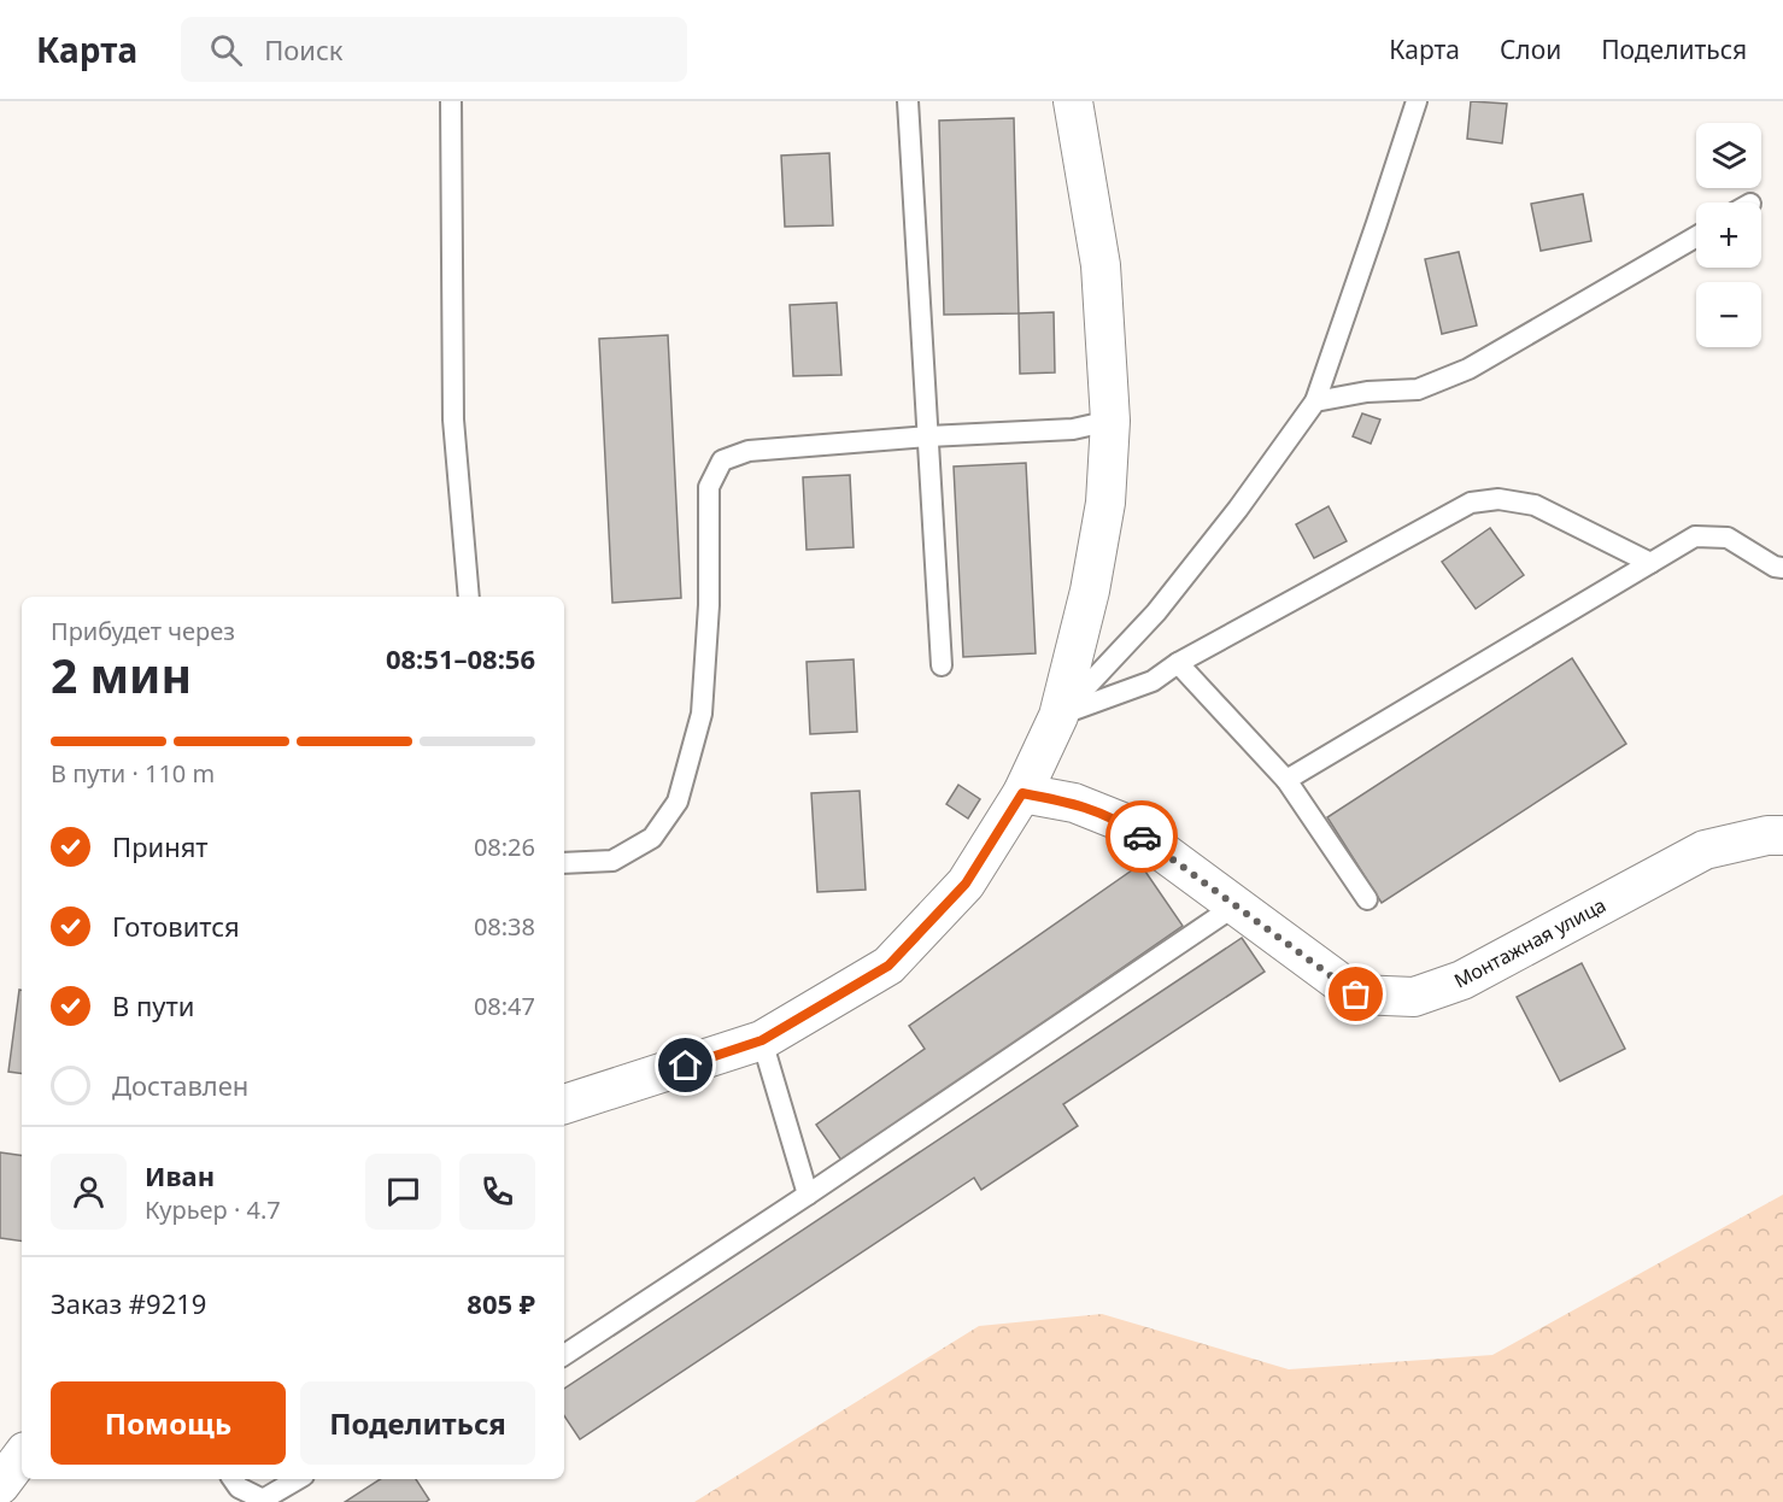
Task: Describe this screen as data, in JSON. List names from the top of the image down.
{
  "streets": {
    "street": ["Монтажная улица"]
  },
  "page": {
    "header": "Карта",
    "search": "Поиск",
    "nav": ["Карта", "Слои", "Поделиться"],
    "map_buttons": ["+", "−"],
    "heading": ["2 мин", "Прибудет через", "08:51–08:56"],
    "panel": [
      "Иван",
      "Курьер · 4.7",
      "Заказ #9219",
      "805 ₽"
    ],
    "bar": "В пути · 110 m",
    "list": [
      ["Принят", "08:26"],
      ["Готовится", "08:38"],
      ["В пути", "08:47"],
      "Доставлен"
    ],
    "buttons": ["Помощь", "Поделиться"]
  }
}
